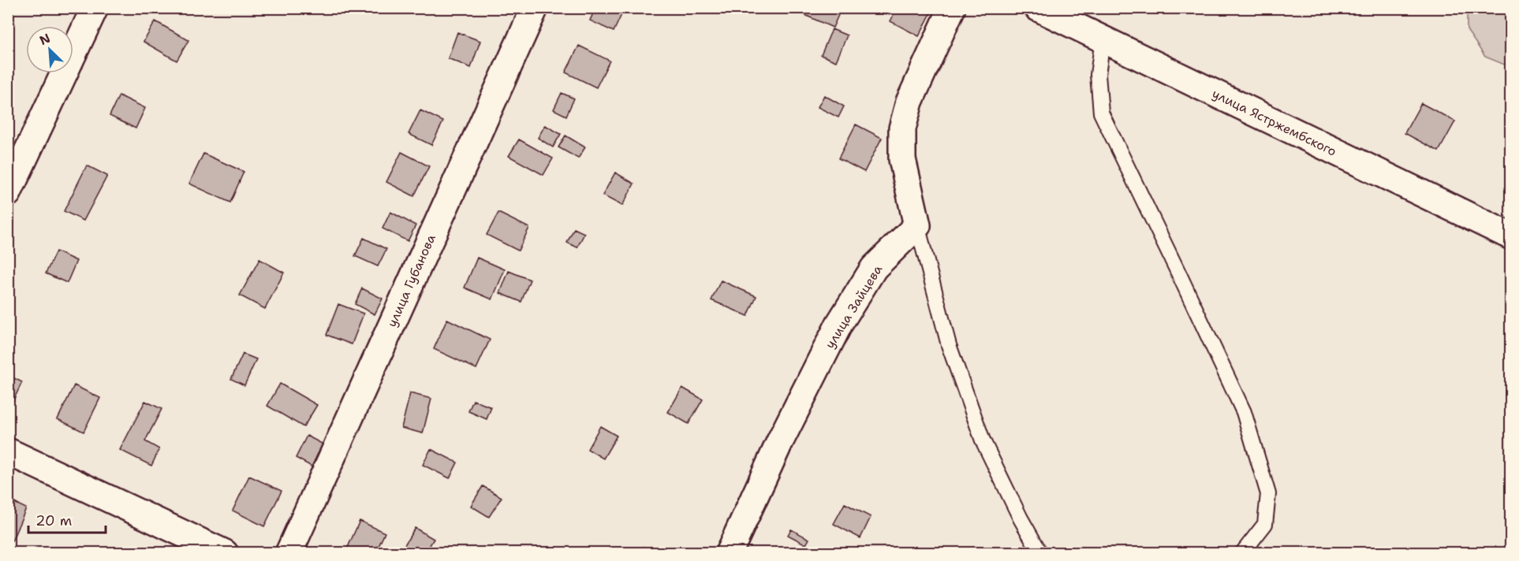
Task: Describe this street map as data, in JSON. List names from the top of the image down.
{
  "streets": {
    "street": ["улица Ястржембского", "улица Губанова", "улица Зайцева"]
  },
  "scale_bar": "20 m",
  "north": "top left"
}
